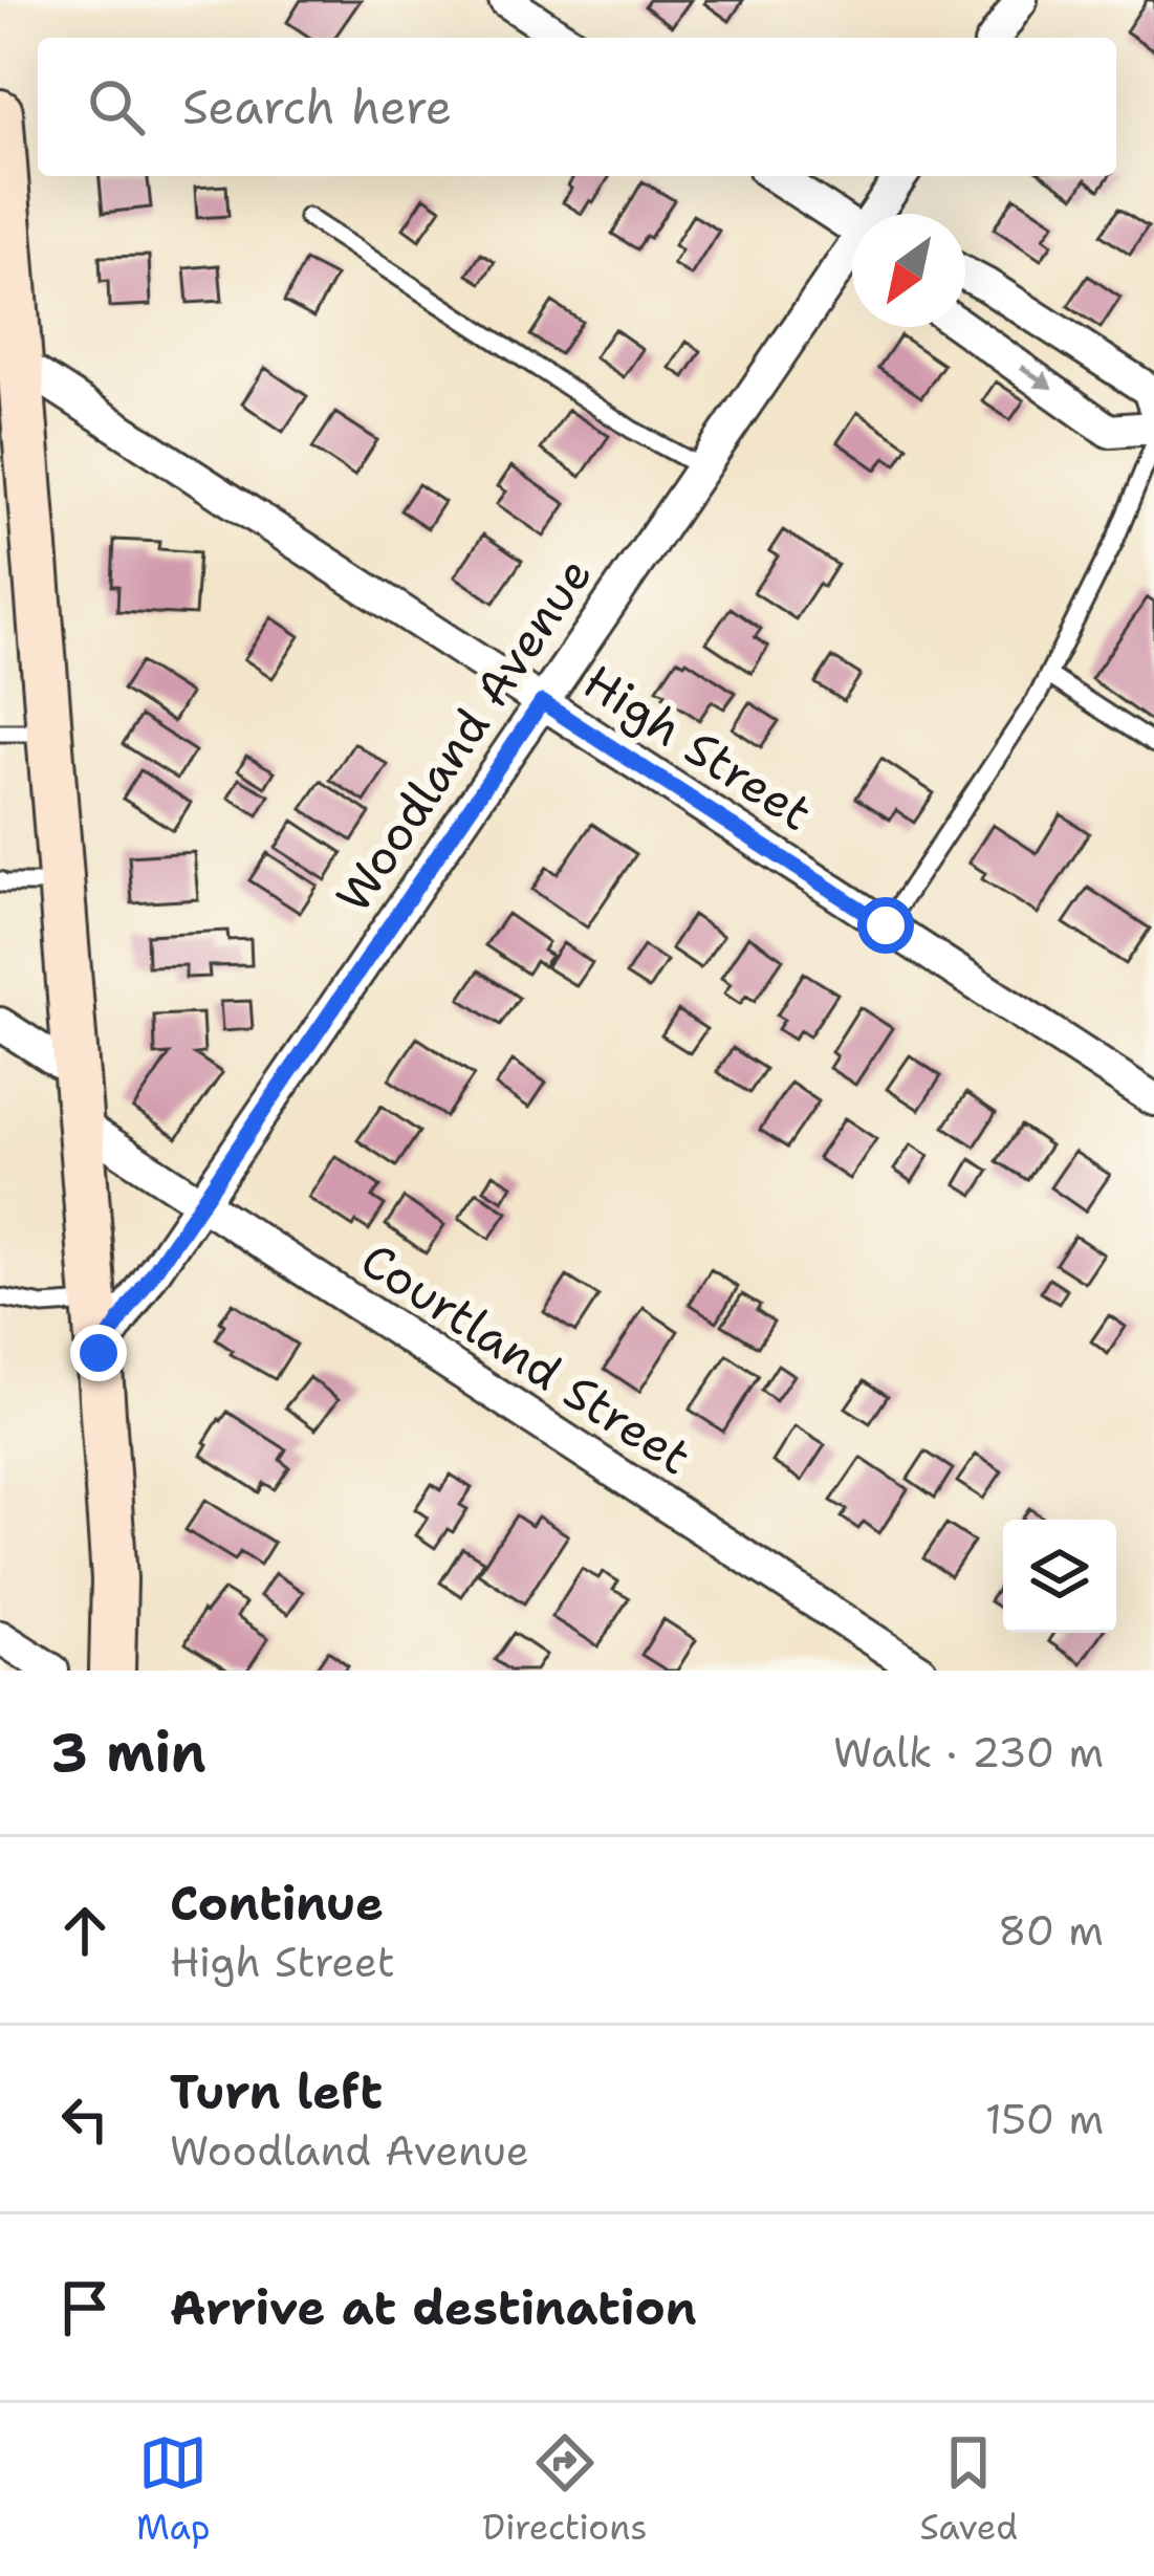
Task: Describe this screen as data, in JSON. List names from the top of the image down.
{
  "streets": {
    "street": ["Woodland Avenue", "High Street", "Courtland Street"]
  },
  "crossings": [
    ["Woodland Avenue", "High Street"],
    ["Woodland Avenue", "Courtland Street"]
  ],
  "north": "bottom left",
  "page": {
    "search": "Search here",
    "heading": ["3 min", "Walk · 230 m"],
    "list": [
      ["Continue", "High Street", "80 m"],
      ["Turn left", "Woodland Avenue", "150 m"],
      "Arrive at destination"
    ],
    "nav": ["Map", "Directions", "Saved"]
  }
}
